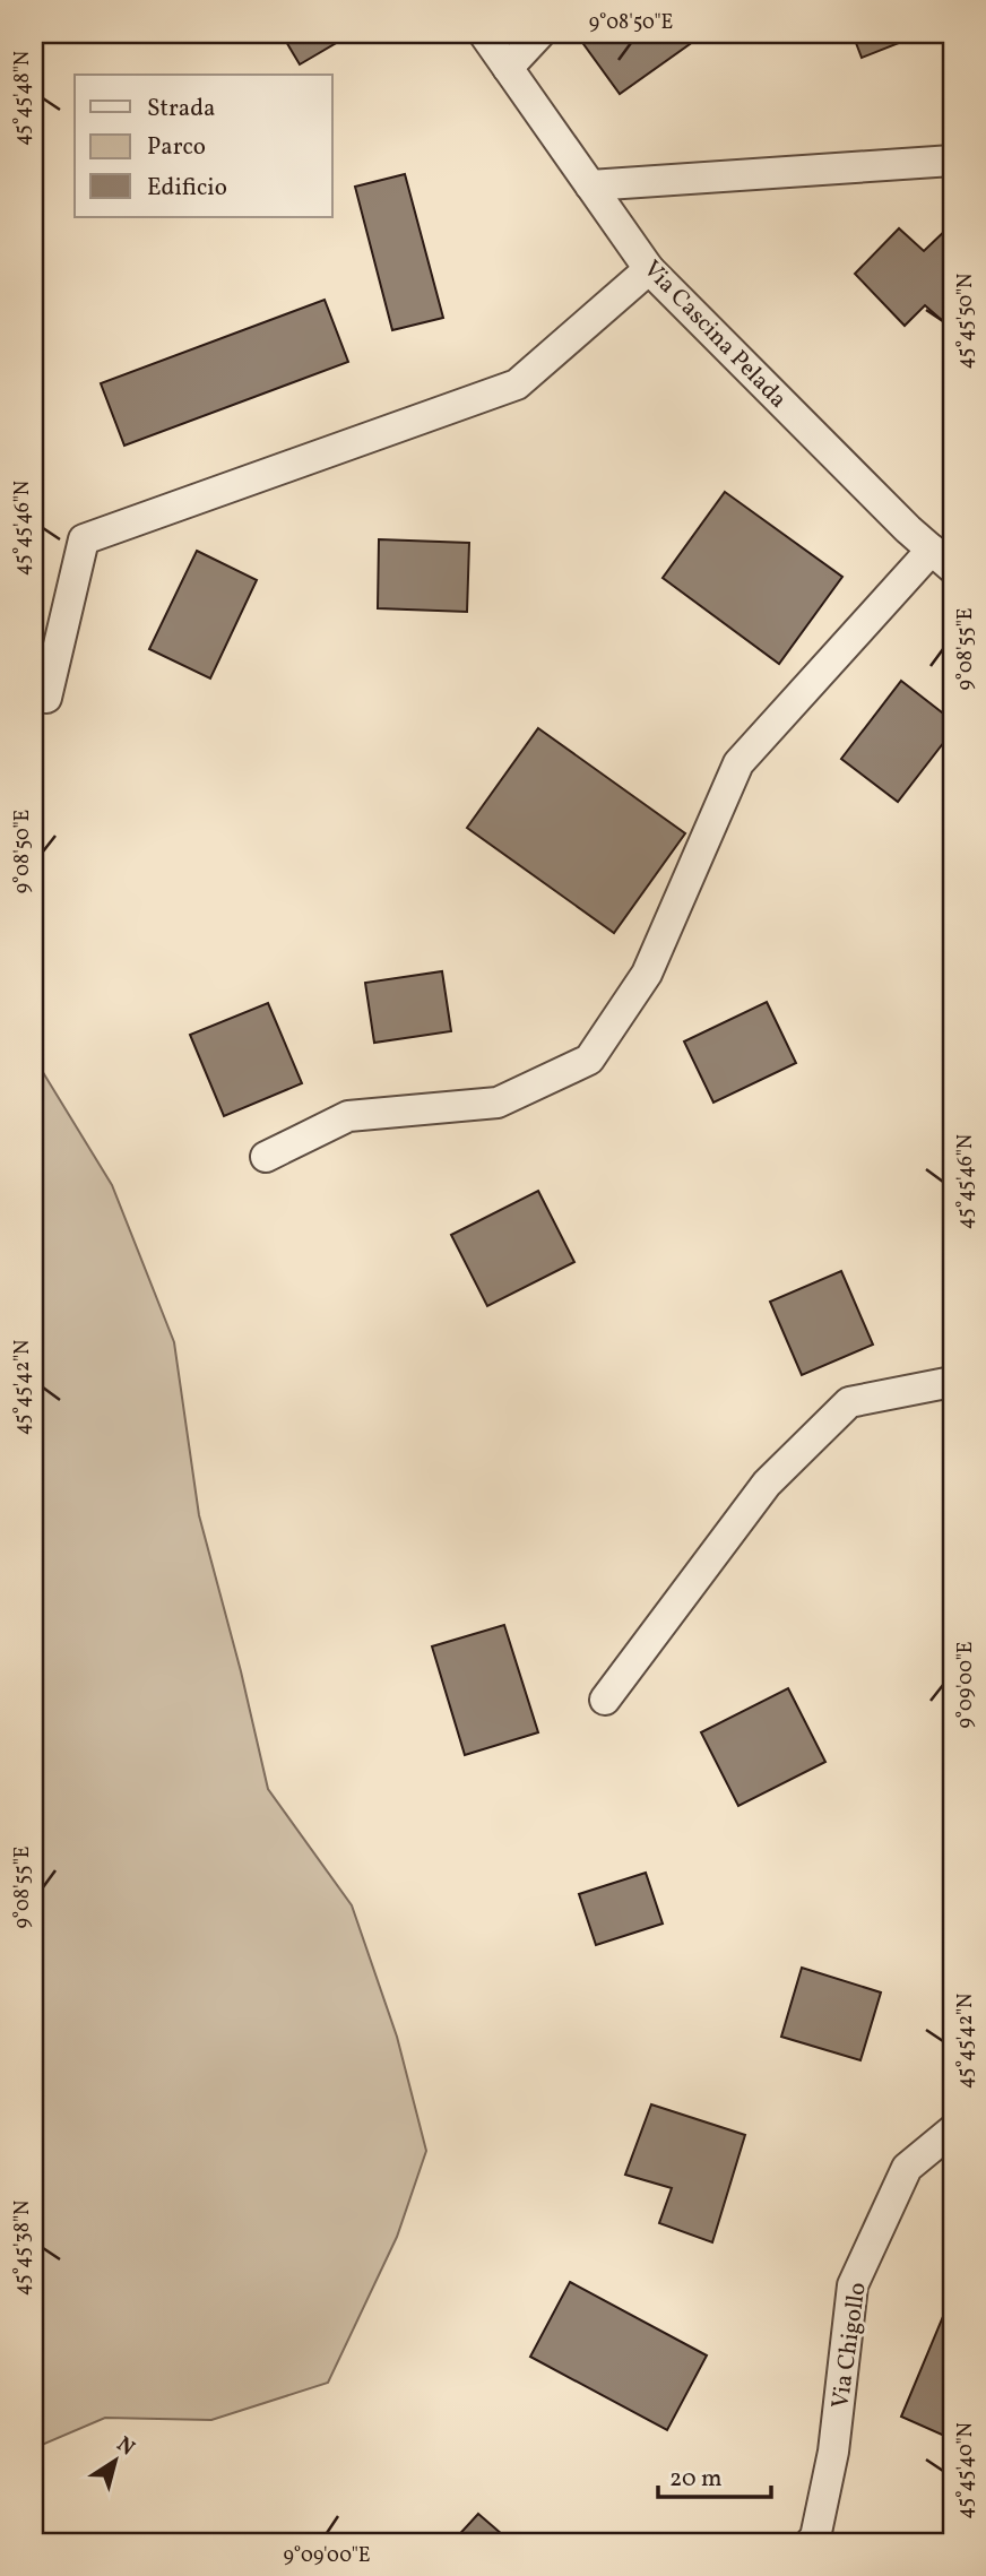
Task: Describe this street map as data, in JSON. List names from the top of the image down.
{
  "streets": {
    "street": ["Via Cascina Pelada", "Via Chigollo"]
  },
  "legend": ["Strada", "Parco", "Edificio"],
  "scale_bar": "20 m",
  "north": "top right",
  "coordinates": [
    "9°08'50\"E",
    "45°45'48\"N",
    "45°45'50\"N",
    "45°45'46\"N",
    "9°08'55\"E",
    "45°45'42\"N",
    "9°09'00\"E",
    "45°45'38\"N",
    "45°45'40\"N"
  ]
}
